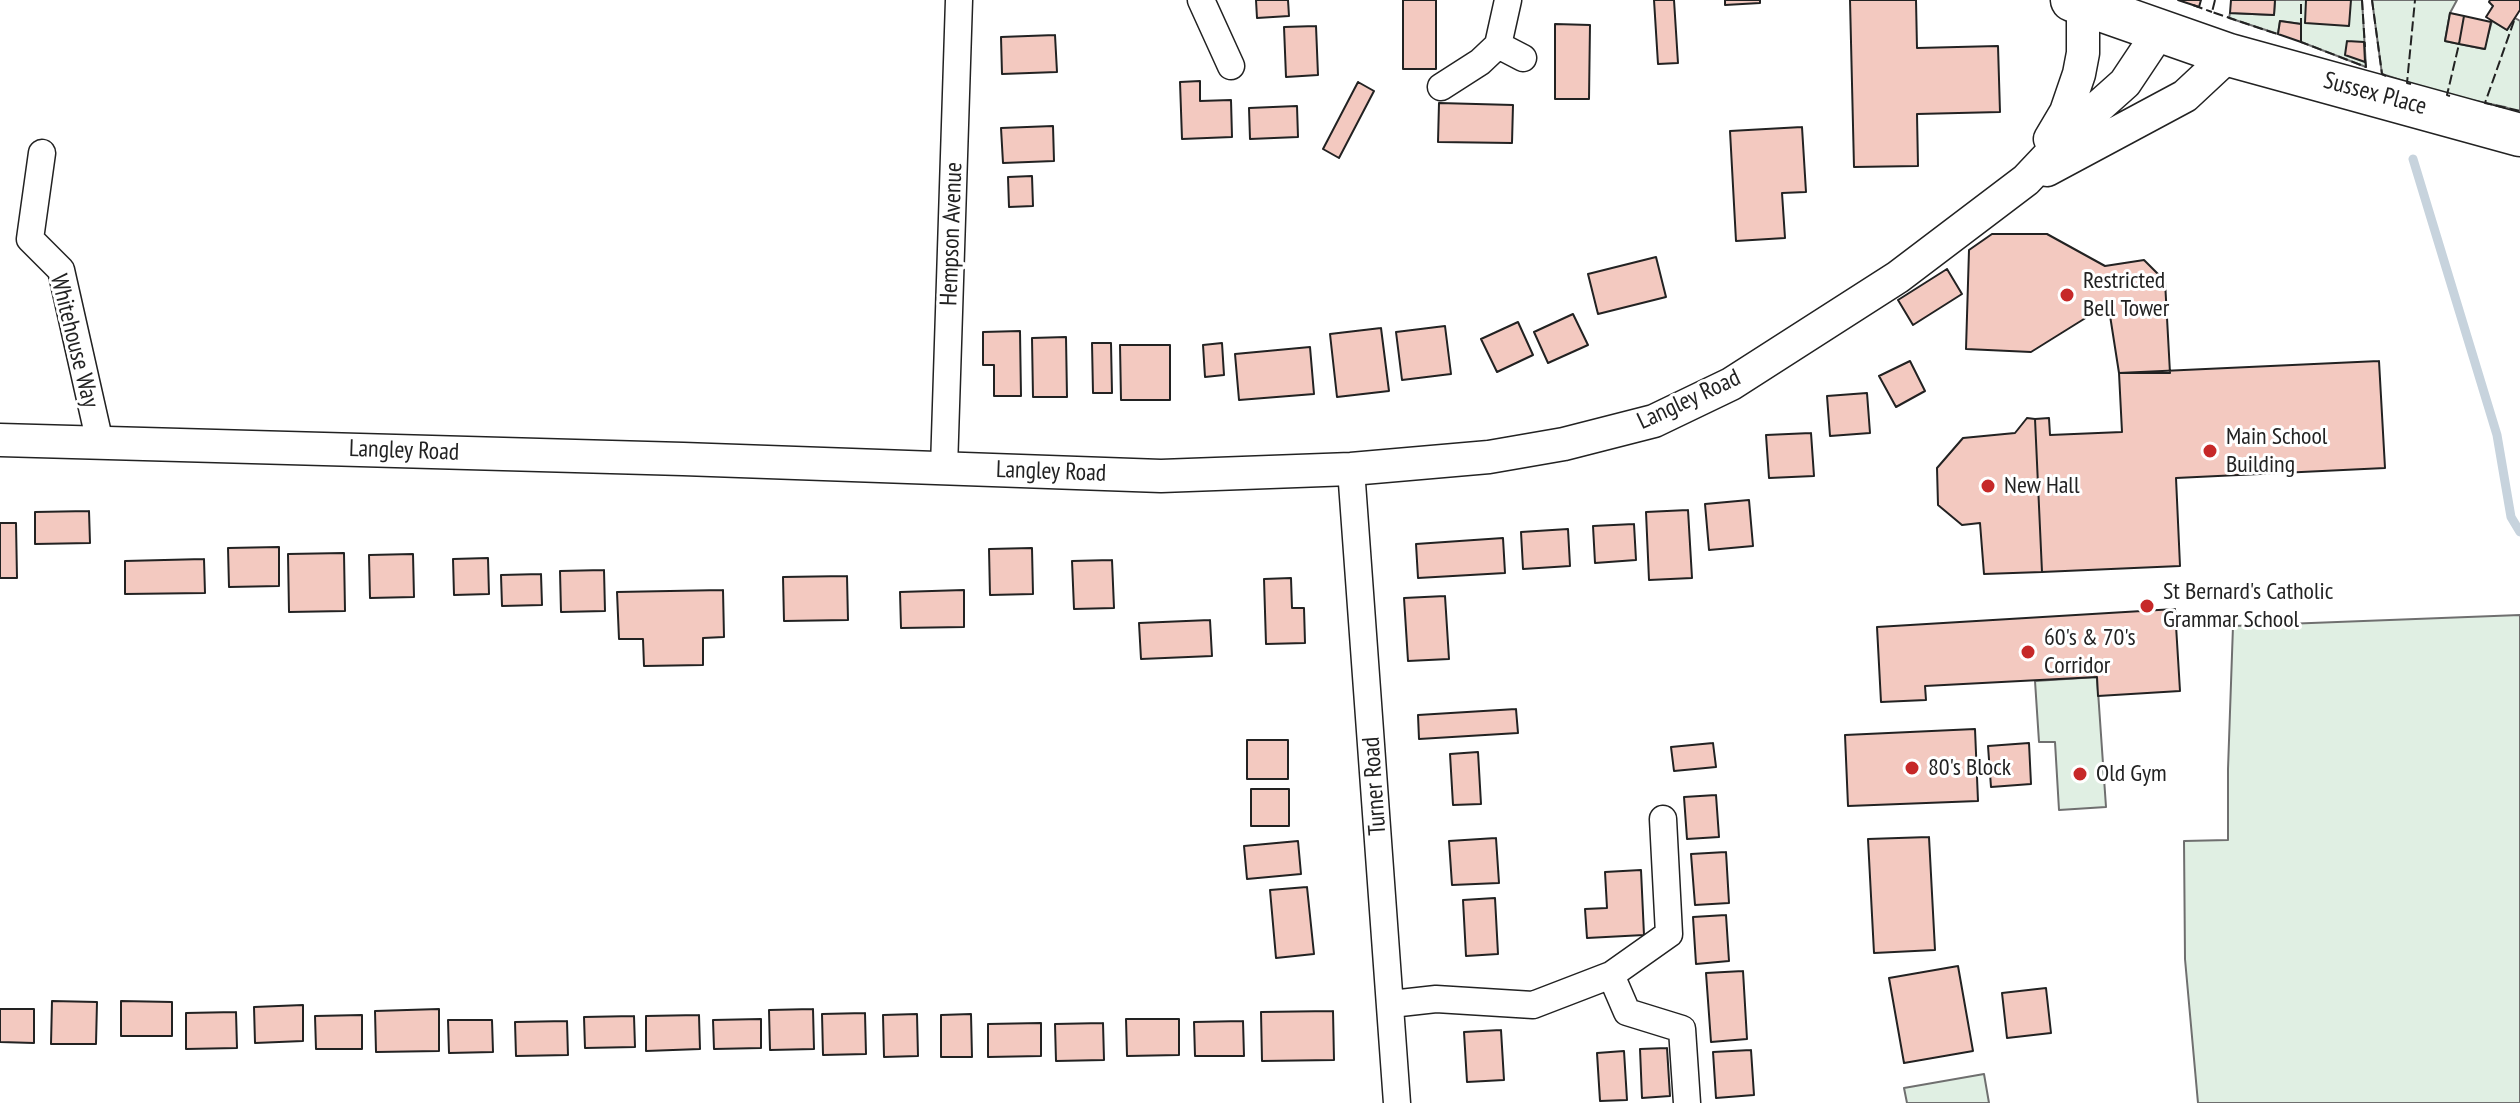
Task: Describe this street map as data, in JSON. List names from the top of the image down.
{
  "streets": {
    "main road": ["Sussex Place"],
    "street": [
      "Hempson Avenue",
      "Whitehouse Way",
      "Langley Road",
      "Turner Road"
    ]
  },
  "crossings": [
    ["Sussex Place", "Langley Road"],
    ["Hempson Avenue", "Langley Road"],
    ["Whitehouse Way", "Langley Road"],
    ["Langley Road", "Turner Road"]
  ],
  "places": [
    "Restricted Bell Tower",
    "Main School Building",
    "New Hall",
    "St Bernard's Catholic Grammar School",
    "60's & 70's Corridor",
    "80's Block",
    "Old Gym"
  ]
}
